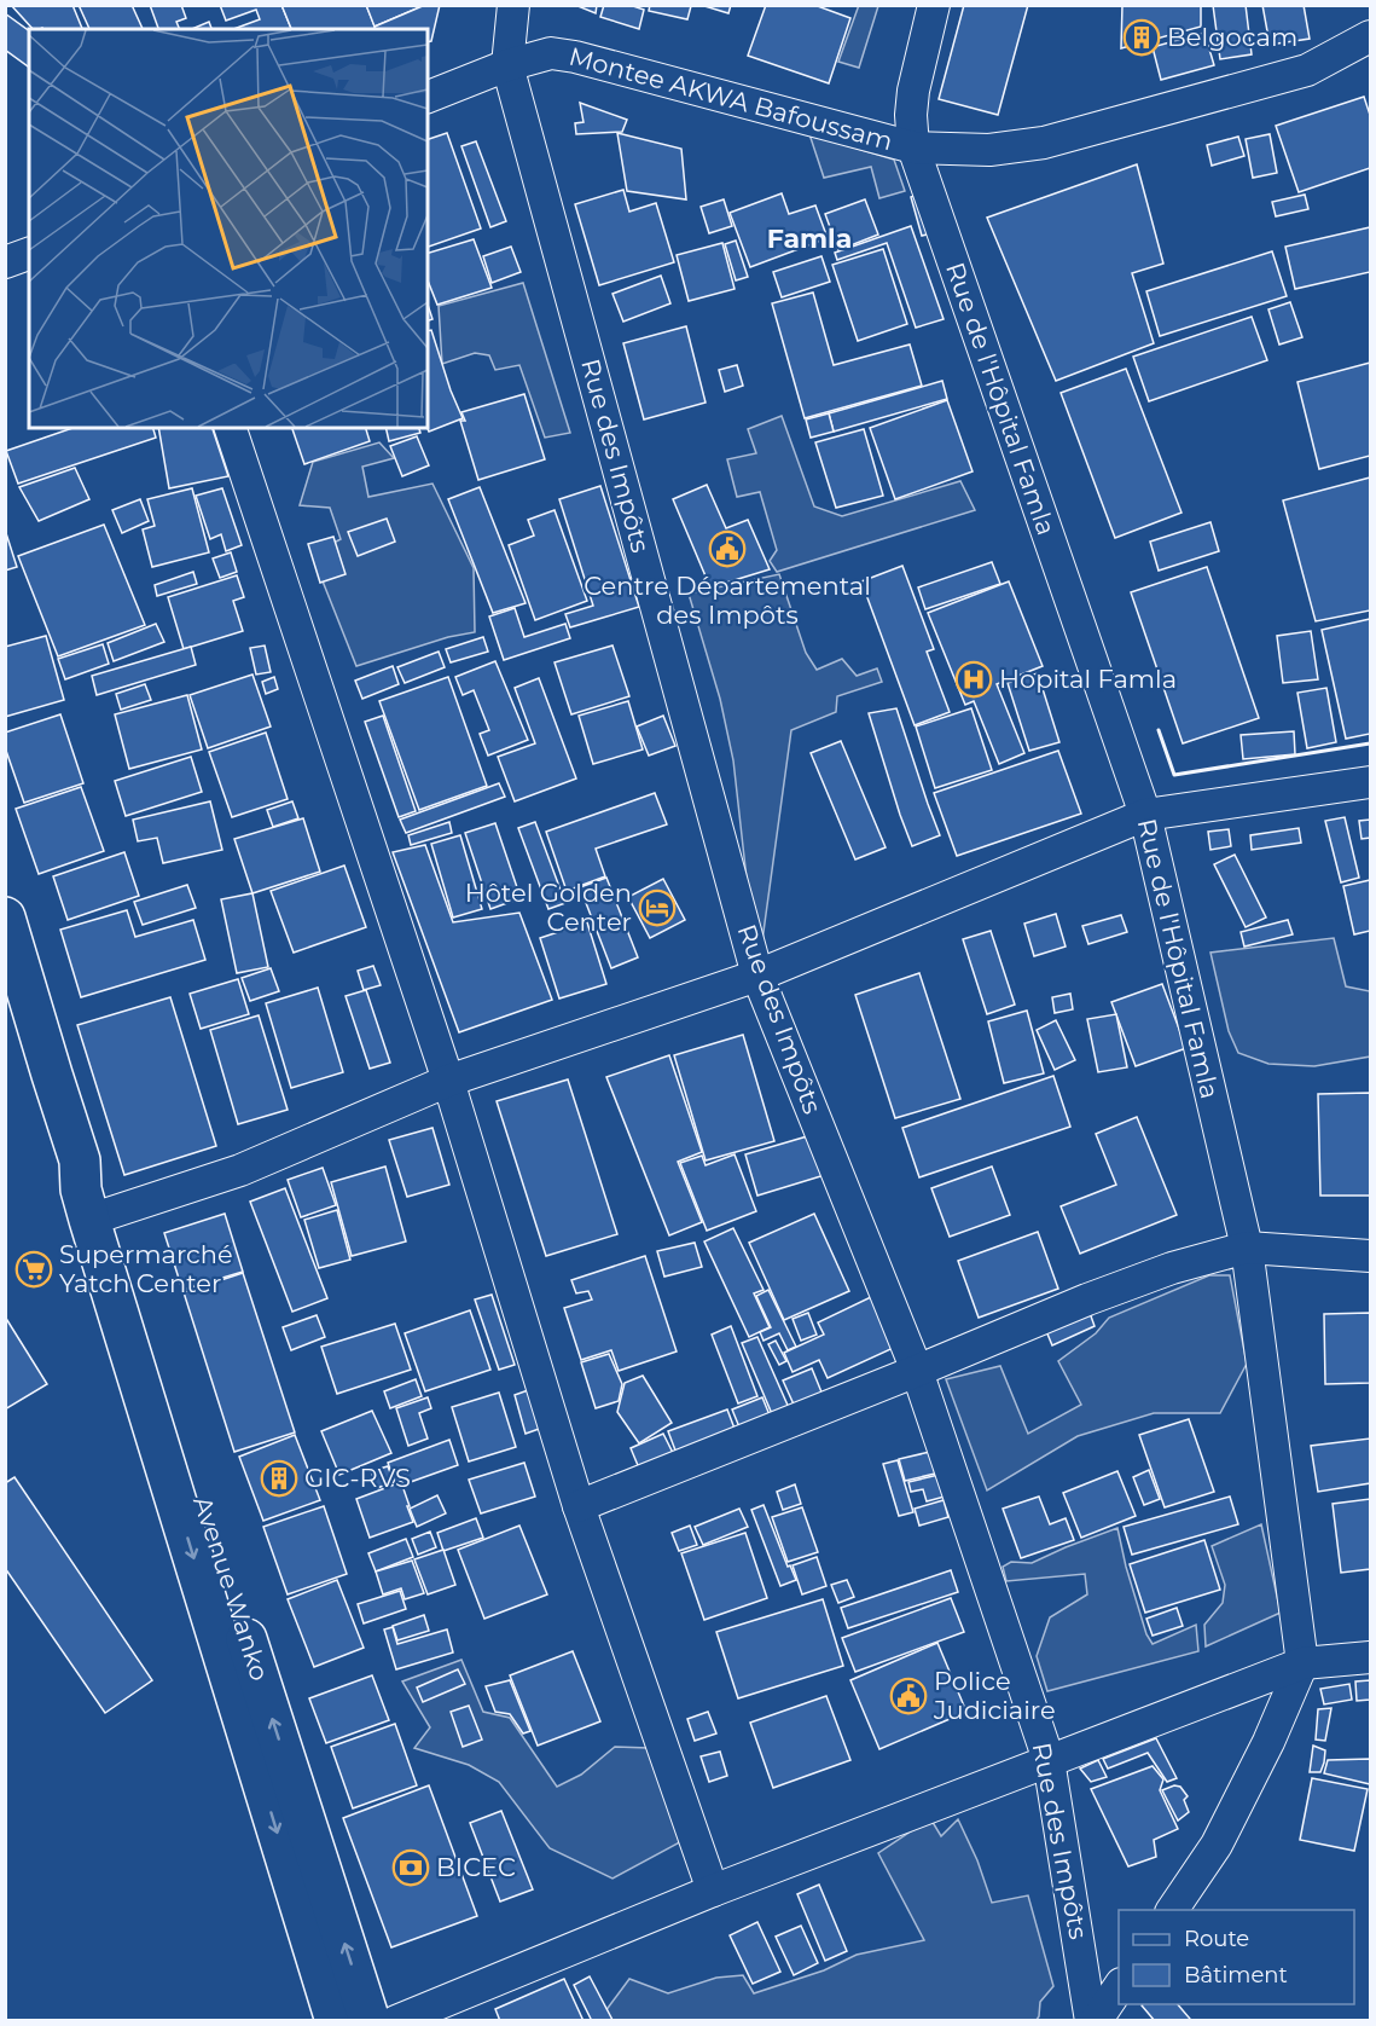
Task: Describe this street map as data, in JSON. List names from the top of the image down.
{
  "streets": {
    "highway": ["Avenue Wanko"],
    "street": ["Montee AKWA Bafoussam", "Rue de l'Hôpital Famla", "Rue des Impôts"]
  },
  "crossings": [
    ["Montee AKWA Bafoussam", "Rue de l'Hôpital Famla"],
    ["Montee AKWA Bafoussam", "Rue des Impôts"]
  ],
  "districts": ["Famla"],
  "places": {
    "building": ["Belgocam", "GIC-RVS"],
    "public building": ["Centre Départemental des Impôts", "Police Judiciaire"],
    "hospital": ["Hopital Famla"],
    "hotel": ["Hôtel Golden Center"],
    "supermarket": ["Supermarché Yatch Center"],
    "bank": ["BICEC"]
  },
  "legend": ["Route", "Bâtiment"]
}
